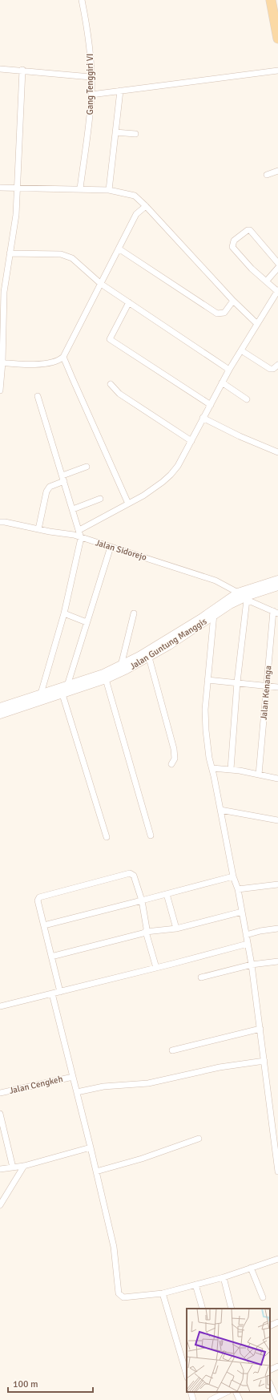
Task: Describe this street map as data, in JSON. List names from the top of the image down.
{
  "streets": {
    "street": [
      "Gang Tenggiri VI",
      "Jalan Sidorejo",
      "Jalan Guntung Manggis",
      "Jalan Kenanga",
      "Jalan Cengkeh"
    ]
  },
  "crossings": [
    ["Jalan Sidorejo", "Jalan Guntung Manggis"],
    ["Jalan Sidorejo", "Jalan Kenanga"]
  ],
  "scale_bar": "100 m"
}
